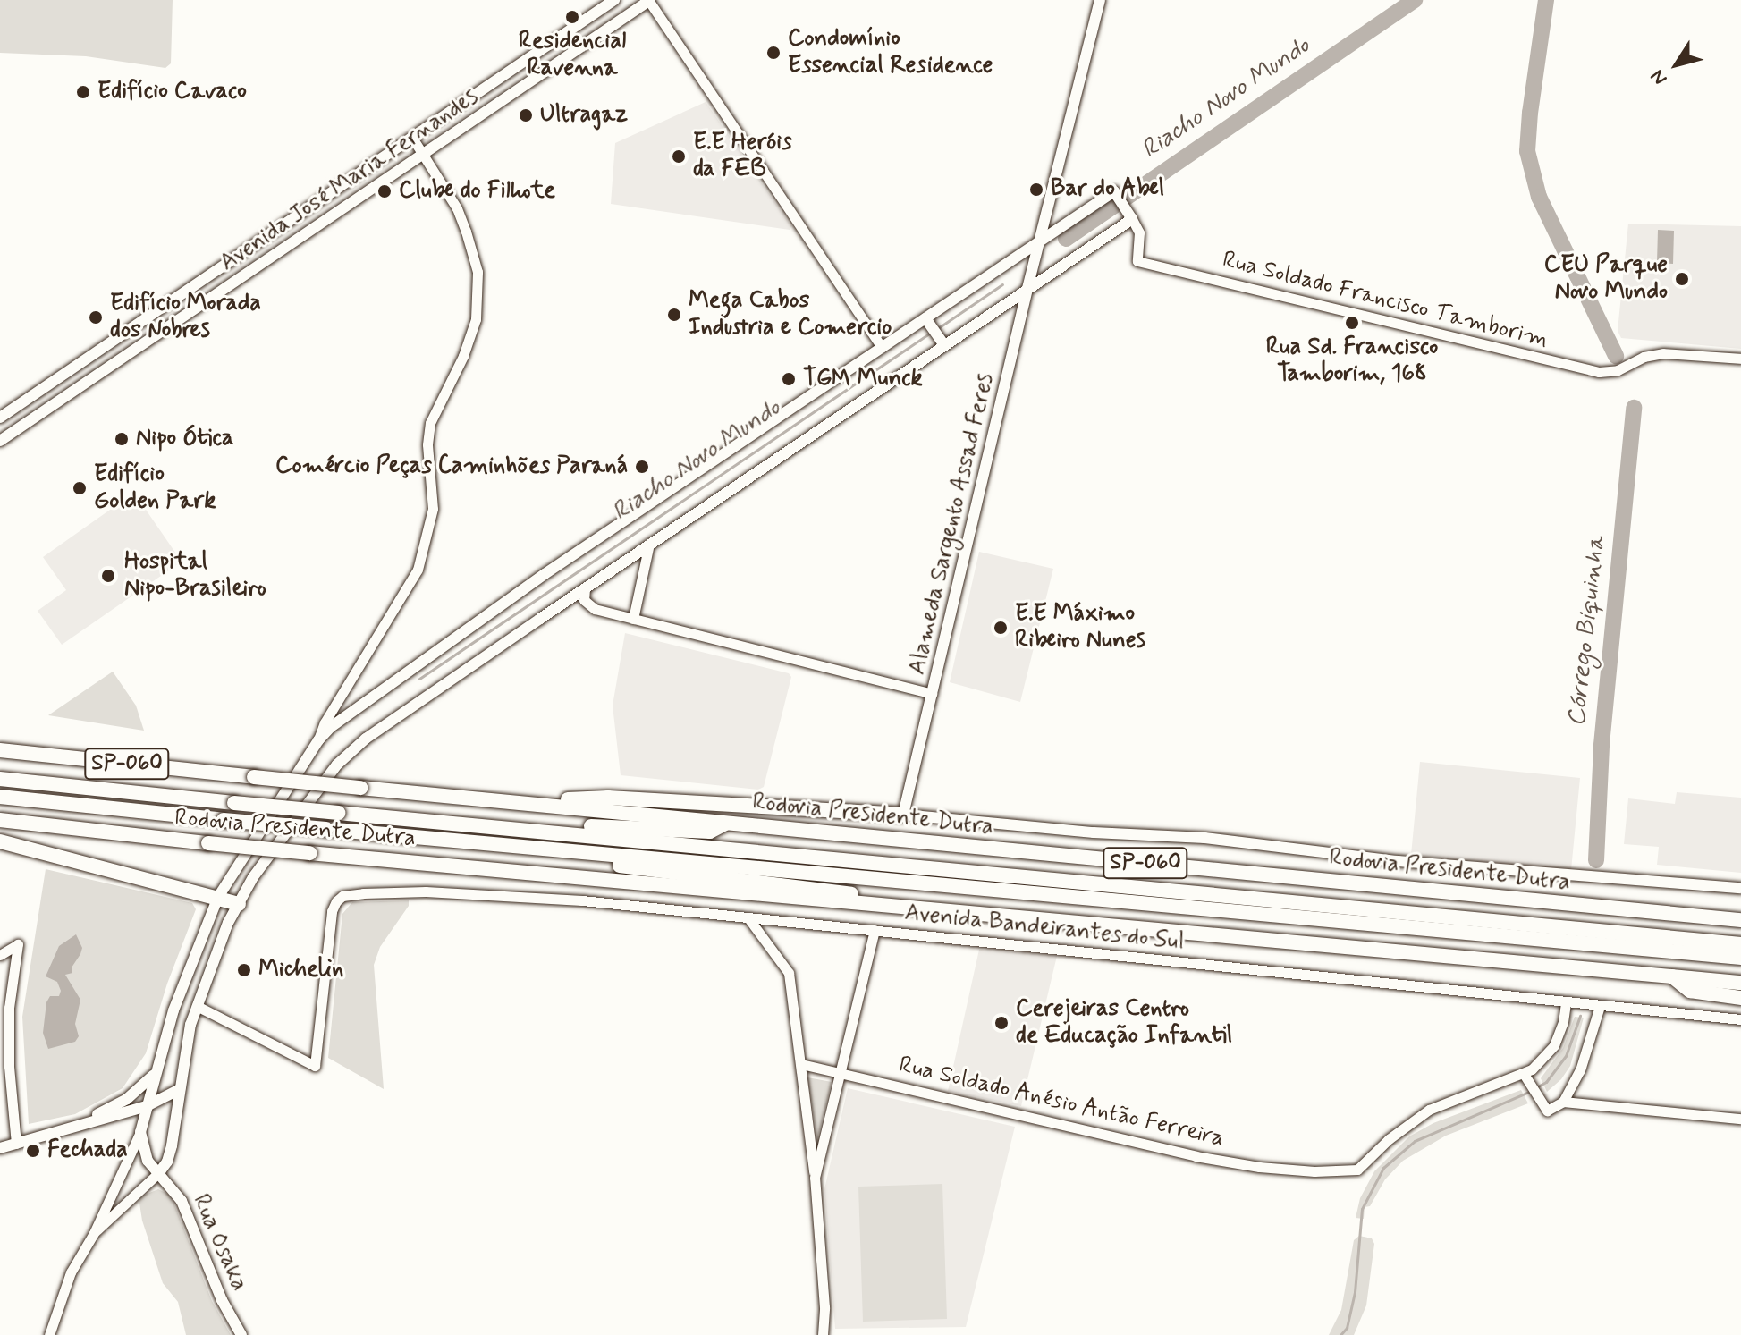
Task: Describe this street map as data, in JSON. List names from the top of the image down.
{
  "streets": {
    "highway": ["SP-060", "Rodovia Presidente Dutra"],
    "main road": ["Avenida José Maria Fernandes", "Alameda Sargento Assad Feres", "Rua Osaka"],
    "street": ["Rua Soldado Francisco Tamborim", "Avenida Bandeirantes do Sul", "Rua Soldado Anésio Antão Ferreira"]
  },
  "water": ["Riacho Novo Mundo", "Córrego Biquinha"],
  "places": [
    "Residencial Ravenna",
    "Condomínio Essencial Residence",
    "Edifício Cavaco",
    "Ultragaz",
    "E.E Heróis da FEB",
    "Bar do Abel",
    "Clube do Filhote",
    "CEU Parque Novo Mundo",
    "Mega Cabos Industria e Comercio",
    "Edifício Morada dos Nobres",
    "Rua Sd. Francisco Tamborim, 168",
    "TGM Munck",
    "Nipo Ótica",
    "Comércio Peças Caminhões Paraná",
    "Edifício Golden Park",
    "Hospital Nipo-Brasileiro",
    "E.E Máximo Ribeiro Nunes",
    "Michelin",
    "Cerejeiras Centro de Educação Infantil",
    "Fechada"
  ],
  "north": "bottom left"
}
